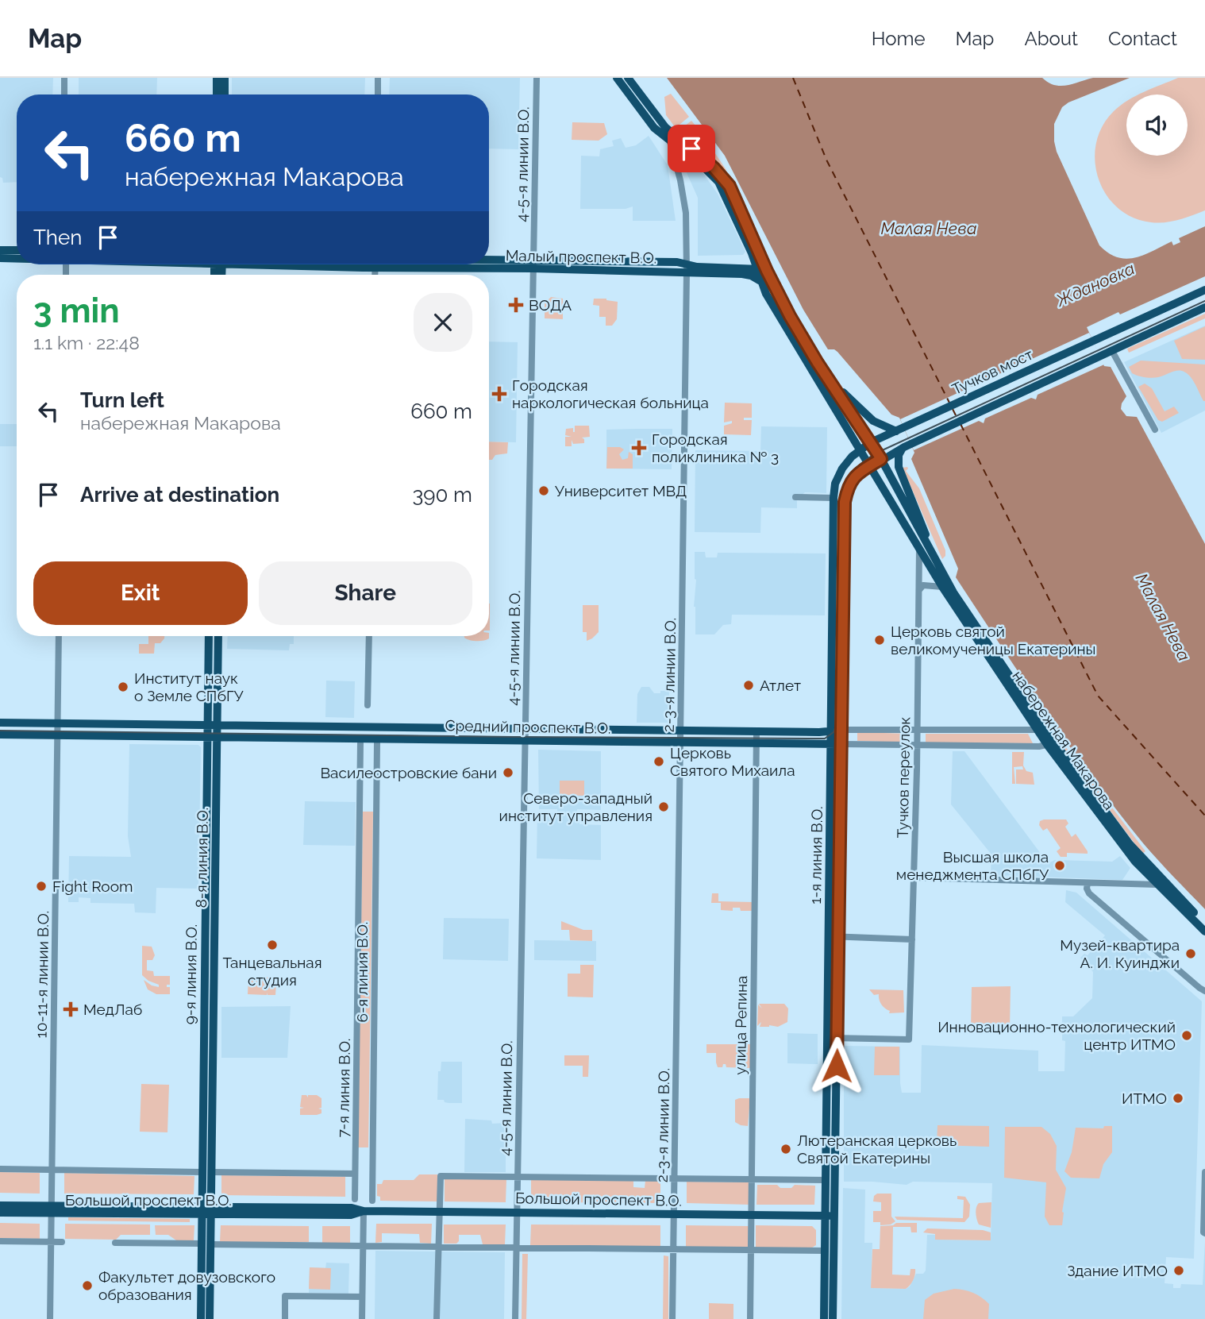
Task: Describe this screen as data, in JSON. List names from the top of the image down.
{
  "streets": {
    "main road": [
      "Малый проспект В.О.",
      "Тучков мост",
      "Средний проспект В.О.",
      "набережная Макарова",
      "1-я линия В.О.",
      "8-я линия В.О.",
      "9-я линия В.О.",
      "Большой проспект В.О."
    ],
    "street": [
      "4-5-я линии В.О.",
      "2-3-я линии В.О.",
      "Тучков переулок",
      "6-я линия В.О.",
      "10-11-я линии В.О.",
      "улица Репина",
      "7-я линия В.О."
    ]
  },
  "crossings": [
    ["4-5-я линии В.О.", "Малый проспект В.О."],
    ["4-5-я линии В.О.", "Средний проспект В.О."],
    ["4-5-я линии В.О.", "Большой проспект В.О."],
    ["Малый проспект В.О.", "2-3-я линии В.О."],
    ["Малый проспект В.О.", "набережная Макарова"],
    ["Тучков мост", "набережная Макарова"],
    ["Тучков мост", "1-я линия В.О."],
    ["2-3-я линии В.О.", "Средний проспект В.О."],
    ["2-3-я линии В.О.", "набережная Макарова"],
    ["2-3-я линии В.О.", "Большой проспект В.О."],
    ["Средний проспект В.О.", "набережная Макарова"],
    ["Средний проспект В.О.", "Тучков переулок"],
    ["Средний проспект В.О.", "1-я линия В.О."],
    ["Средний проспект В.О.", "8-я линия В.О."],
    ["Средний проспект В.О.", "10-11-я линии В.О."],
    ["Средний проспект В.О.", "9-я линия В.О."],
    ["Средний проспект В.О.", "улица Репина"],
    ["набережная Макарова", "Тучков переулок"],
    ["набережная Макарова", "1-я линия В.О."],
    ["Тучков переулок", "1-я линия В.О."],
    ["1-я линия В.О.", "Большой проспект В.О."],
    ["8-я линия В.О.", "9-я линия В.О."],
    ["8-я линия В.О.", "Большой проспект В.О."],
    ["10-11-я линии В.О.", "Большой проспект В.О."],
    ["9-я линия В.О.", "Большой проспект В.О."],
    ["улица Репина", "Большой проспект В.О."]
  ],
  "water": ["Малая Нева", "Ждановка"],
  "places": {
    "health": [
      "ВОДА",
      "Городская наркологическая больница",
      "Городская поликлиника № 3",
      "МедЛаб"
    ],
    "other": [
      "Университет МВД",
      "Церковь святой великомученицы Екатерины",
      "Атлет",
      "Институт наук о Земле СПбГУ",
      "Церковь Святого Михаила",
      "Василеостровские бани",
      "Северо-западный институт управления",
      "Высшая школа менеджмента СПбГУ",
      "Fight Room",
      "Танцевальная студия",
      "Музей-квартира А. И. Куинджи",
      "Инновационно-технологический центр ИТМО",
      "ИТМО",
      "Лютеранская церковь Святой Екатерины",
      "Здание ИТМО",
      "Факультет довузовского образования"
    ]
  },
  "page": {
    "header": "Map",
    "nav": [
      "Home",
      "Map",
      "About",
      "Contact"
    ],
    "turn": ["660 m", "набережная Макарова"],
    "then": "Then",
    "heading": ["3 min", "1.1 km · 22:48"],
    "list": [
      {
        "name": "Turn left",
        "note": "набережная Макарова",
        "value": "660 m"
      },
      {
        "name": "Arrive at destination",
        "value": "390 m"
      }
    ],
    "buttons": ["Exit", "Share"]
  }
}
